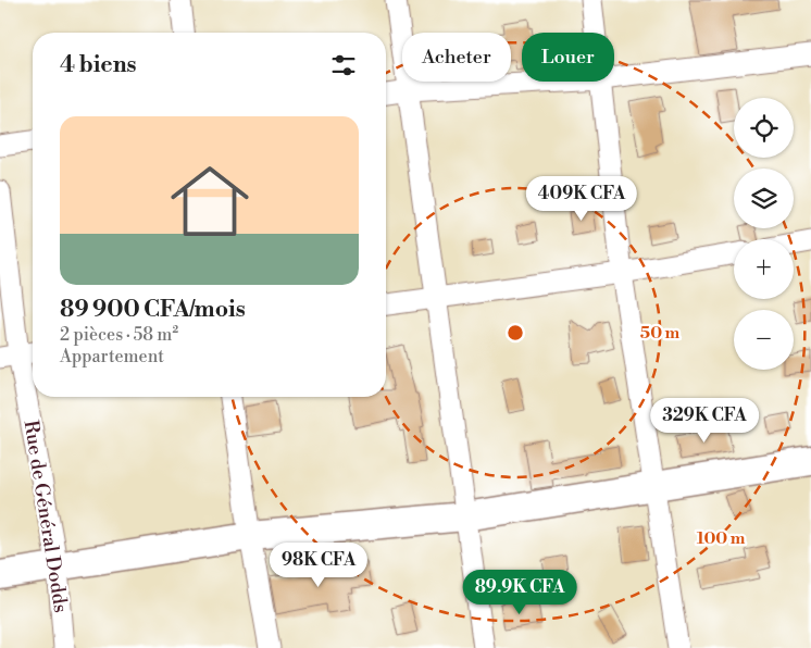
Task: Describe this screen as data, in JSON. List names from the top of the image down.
{
  "streets": {
    "street": ["Rue de Général Dodds"]
  },
  "page": {
    "chip": ["Acheter", "Louer"],
    "heading": "4 biens",
    "map_buttons": ["+", "−"],
    "list": [
      {
        "name": "89 900 CFA/mois",
        "note": "2 pièces · 58 m² · Appartement"
      }
    ],
    "price": [
      "409K CFA",
      "329K CFA",
      "98K CFA",
      "89.9K CFA"
    ]
  },
  "rings": ["50 m", "100 m"]
}
